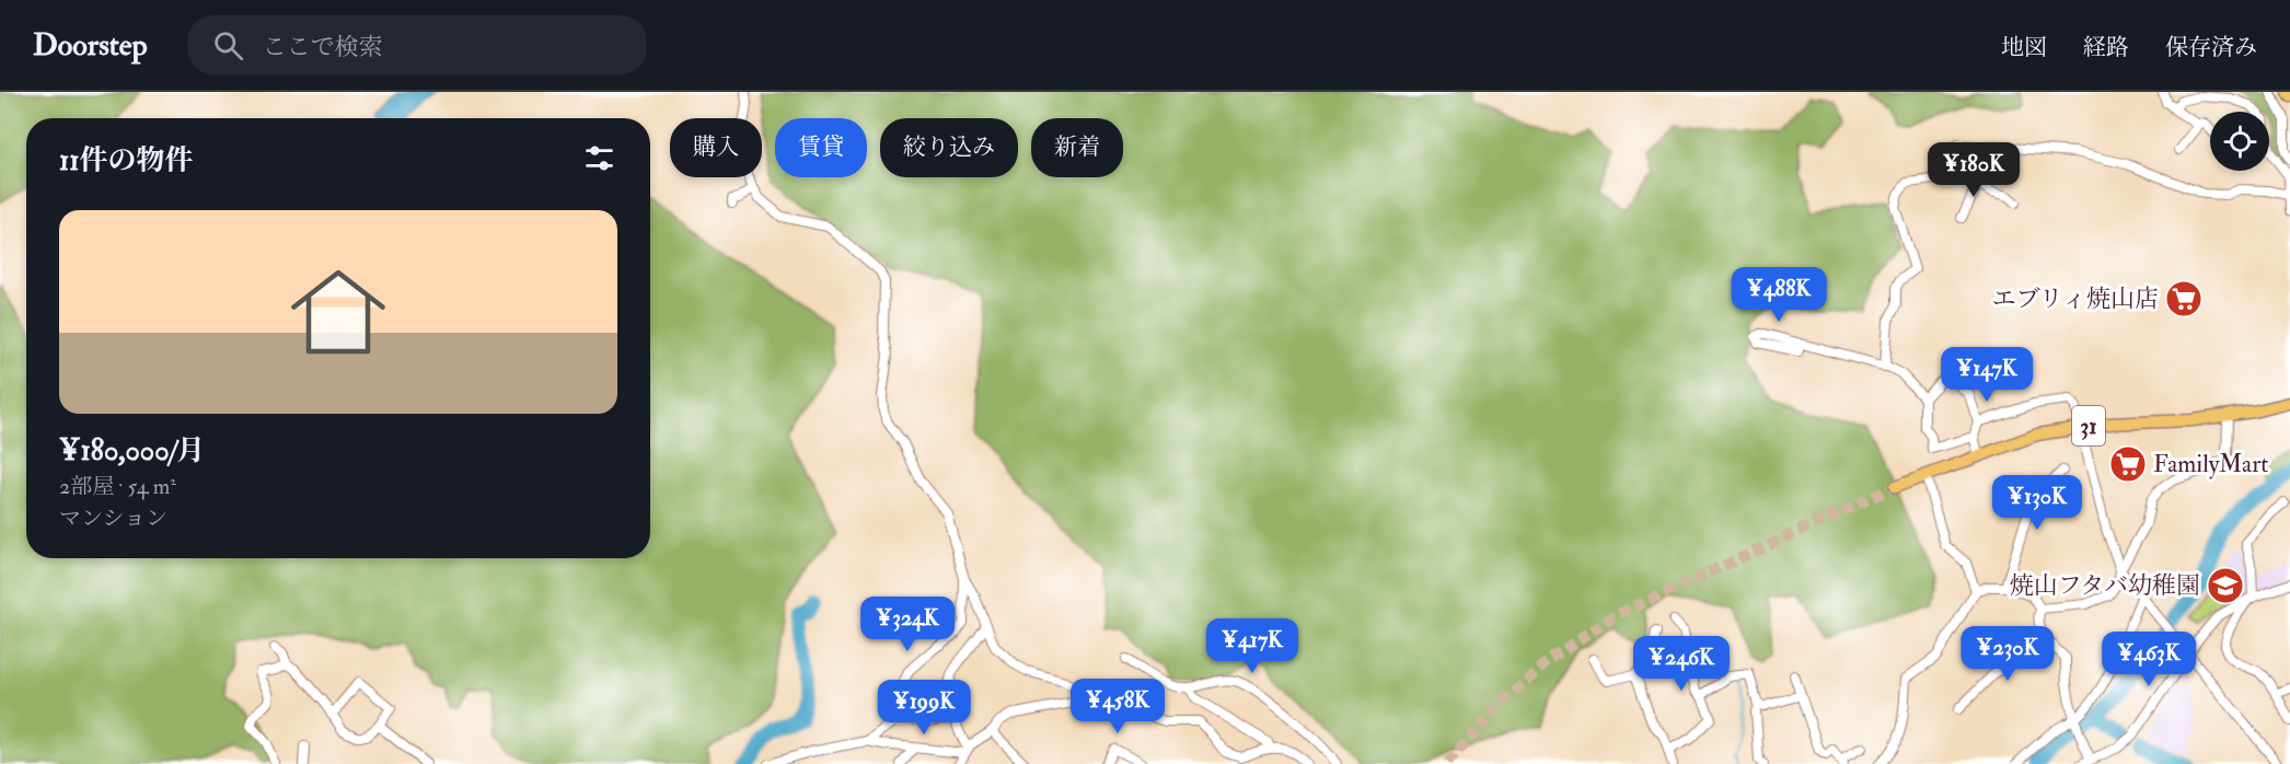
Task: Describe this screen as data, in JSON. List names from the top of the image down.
{
  "streets": {
    "main road": ["31"]
  },
  "places": {
    "supermarket": ["エブリィ焼山店", "FamilyMart"],
    "school or university": ["焼山フタバ幼稚園"]
  },
  "page": {
    "header": "Doorstep",
    "search": "ここで検索",
    "nav": ["地図", "経路", "保存済み"],
    "chip": [
      "購入",
      "賃貸",
      "絞り込み",
      "新着"
    ],
    "heading": "11件の物件",
    "price": [
      "¥180K",
      "¥488K",
      "¥147K",
      "¥130K",
      "¥324K",
      "¥417K",
      "¥230K",
      "¥463K",
      "¥246K",
      "¥458K",
      "¥199K"
    ],
    "list": [
      {
        "name": "¥180,000/月",
        "note": "2部屋 · 54 m² · マンション"
      }
    ]
  }
}
